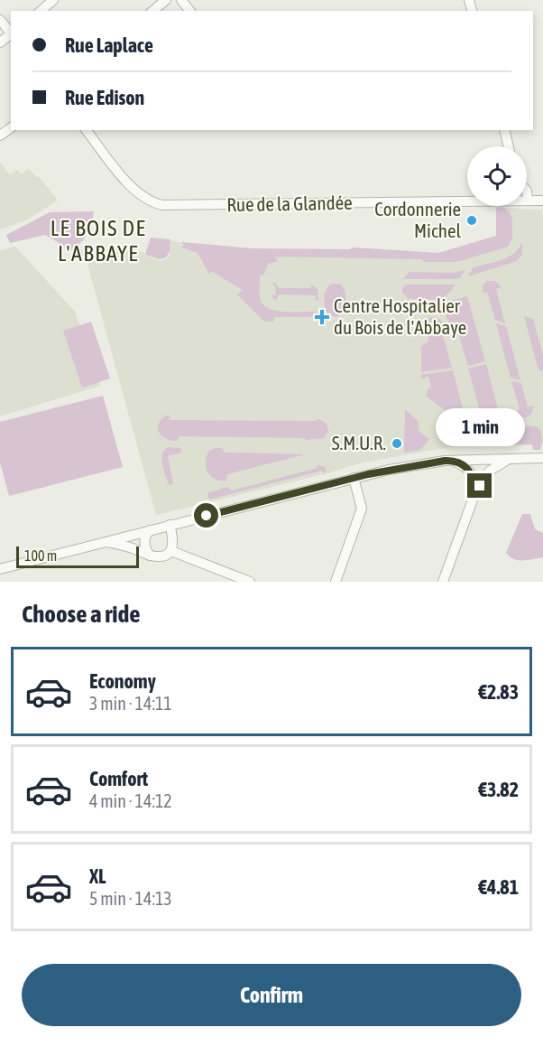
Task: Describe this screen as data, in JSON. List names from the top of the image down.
{
  "streets": {
    "street": ["Rue de la Glandée"]
  },
  "districts": ["LE BOIS DE L'ABBAYE"],
  "places": {
    "other": ["Cordonnerie Michel", "S.M.U.R."],
    "health": ["Centre Hospitalier du Bois de l'Abbaye"]
  },
  "scale_bar": "100 m",
  "page": {
    "banner": ["Rue Laplace", "Rue Edison"],
    "bubble": "1 min",
    "scale": "100 m",
    "heading": "Choose a ride",
    "list": [
      {
        "name": "Economy",
        "note": "3 min · 14:11",
        "value": "€2.83"
      },
      {
        "name": "Comfort",
        "note": "4 min · 14:12",
        "value": "€3.82"
      },
      {
        "name": "XL",
        "note": "5 min · 14:13",
        "value": "€4.81"
      }
    ],
    "buttons": "Confirm"
  }
}
